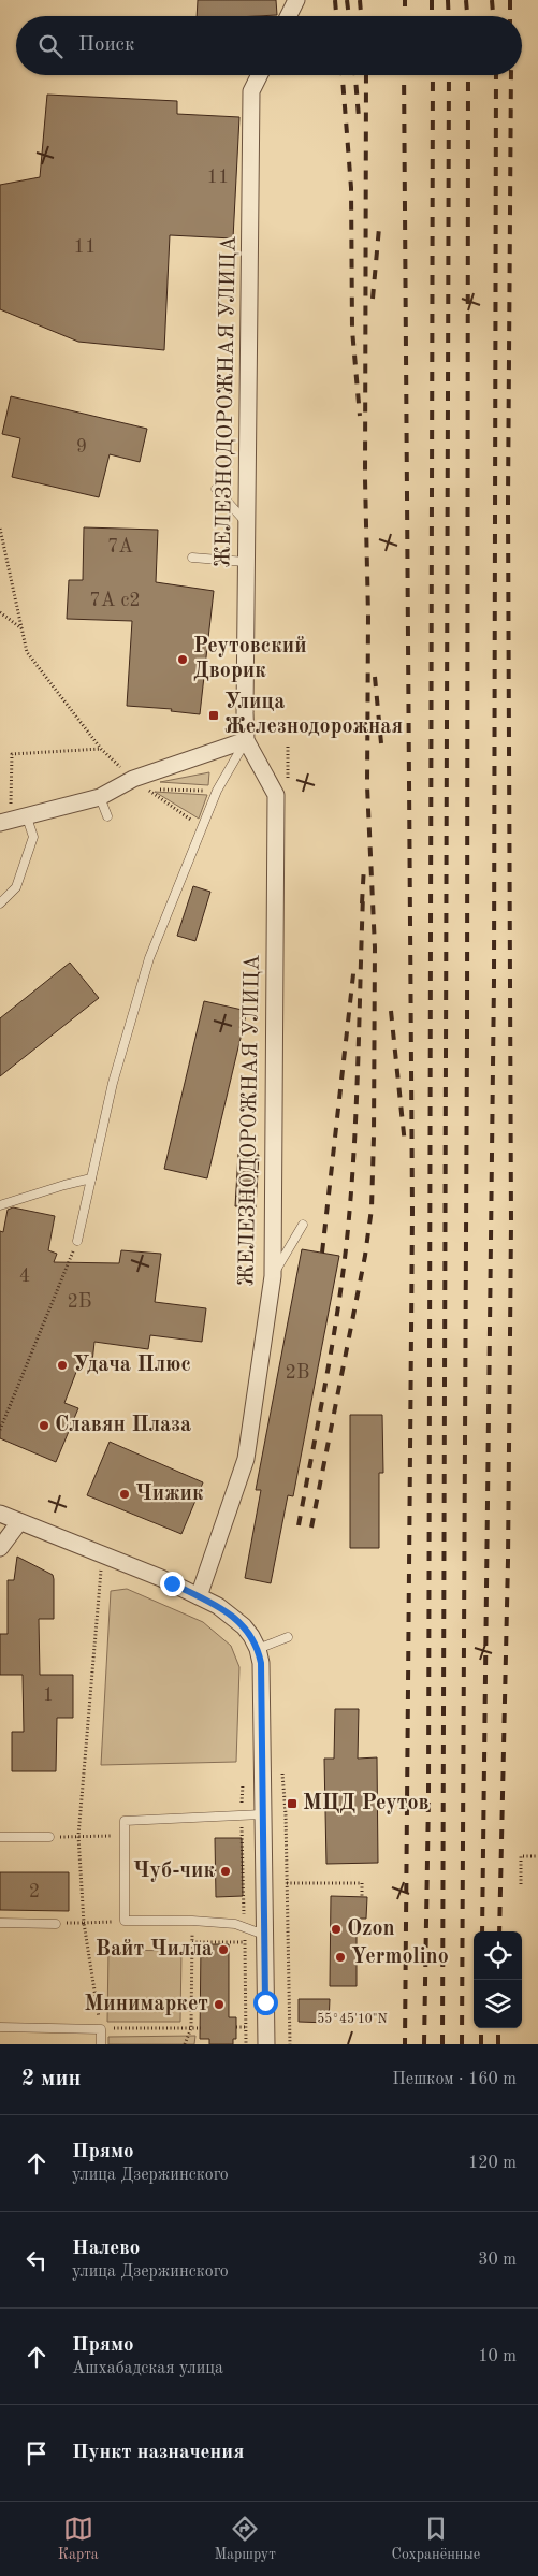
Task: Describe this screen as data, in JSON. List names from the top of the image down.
{
  "streets": {
    "street": ["ЖЕЛЕЗНОДОРОЖНАЯ УЛИЦА"]
  },
  "places": {
    "other": [
      "Реутовский Дворик",
      "Удача Плюс",
      "Славян Плаза",
      "Чижик",
      "Чуб-чик",
      "Ozon",
      "Вайт Чилла",
      "Yermolino",
      "Минимаркет"
    ],
    "transit": ["Улица Железнодорожная", "МЦД Реутов"]
  },
  "house_numbers": [
    "11",
    "11",
    "9",
    "7А",
    "7А с2",
    "4",
    "2Б",
    "2В",
    "1",
    "2"
  ],
  "page": {
    "search": "Поиск",
    "heading": ["2 мин", "Пешком · 160 m"],
    "list": [
      ["Прямо", "улица Дзержинского", "120 m"],
      ["Налево", "улица Дзержинского", "30 m"],
      ["Прямо", "Ашхабадская улица", "10 m"],
      "Пункт назначения"
    ],
    "nav": ["Карта", "Маршрут", "Сохранённые"]
  },
  "coordinates": ["55°45'10\"N"]
}
